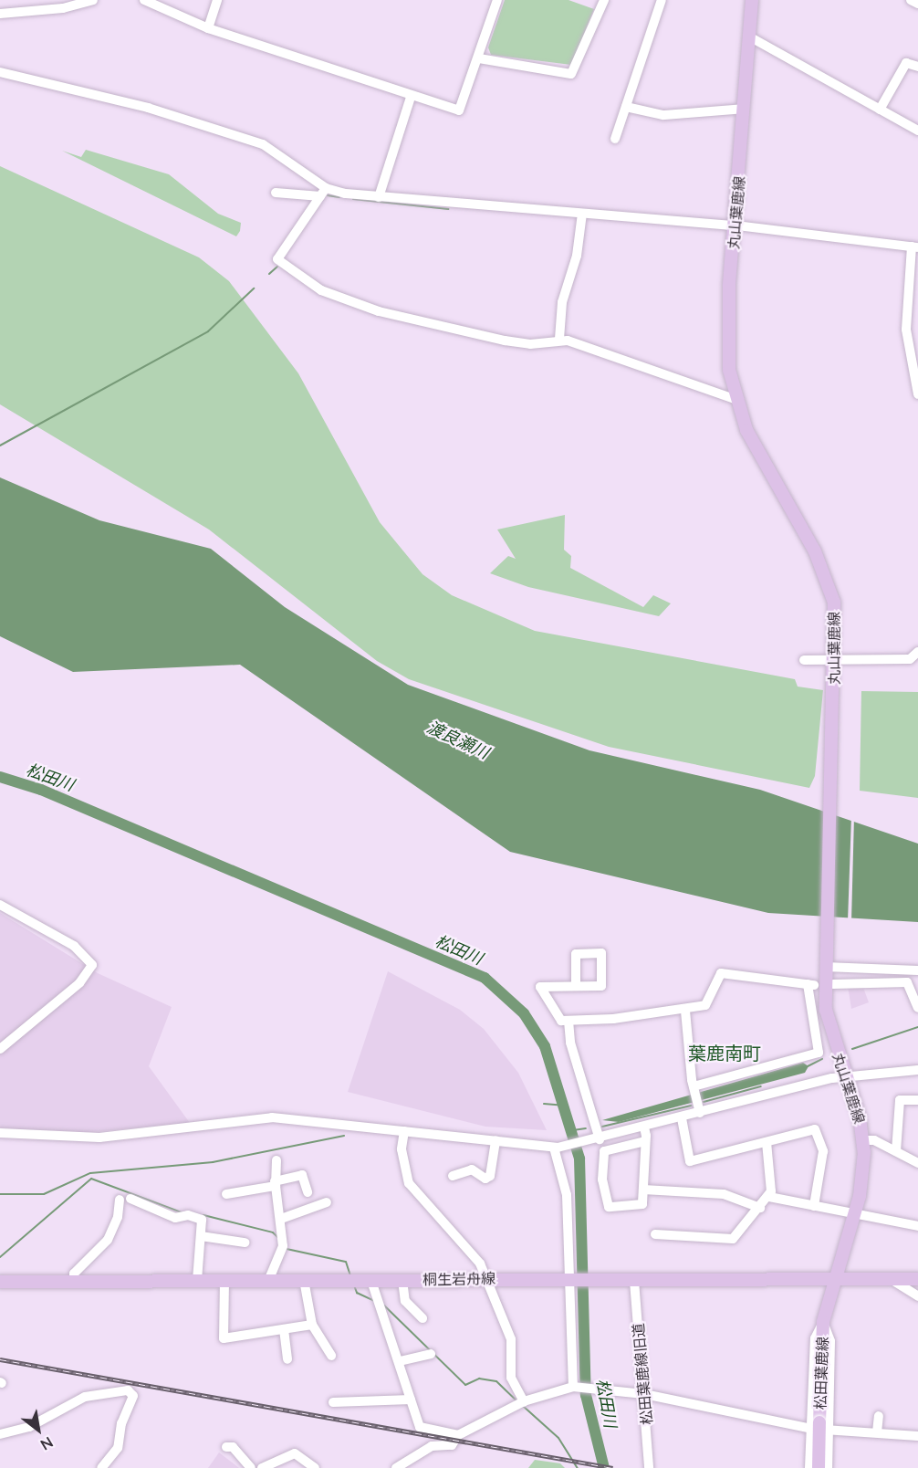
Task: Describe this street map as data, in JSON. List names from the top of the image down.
{
  "streets": {
    "main road": ["丸山葉鹿線", "桐生岩舟線", "松田葉鹿線"],
    "street": ["松田葉鹿線旧道"]
  },
  "crossings": [
    ["丸山葉鹿線", "桐生岩舟線"],
    ["丸山葉鹿線", "松田葉鹿線"],
    ["桐生岩舟線", "松田葉鹿線"],
    ["桐生岩舟線", "松田葉鹿線旧道"]
  ],
  "districts": ["葉鹿南町"],
  "water": ["渡良瀬川", "松田川"],
  "north": "bottom right"
}
